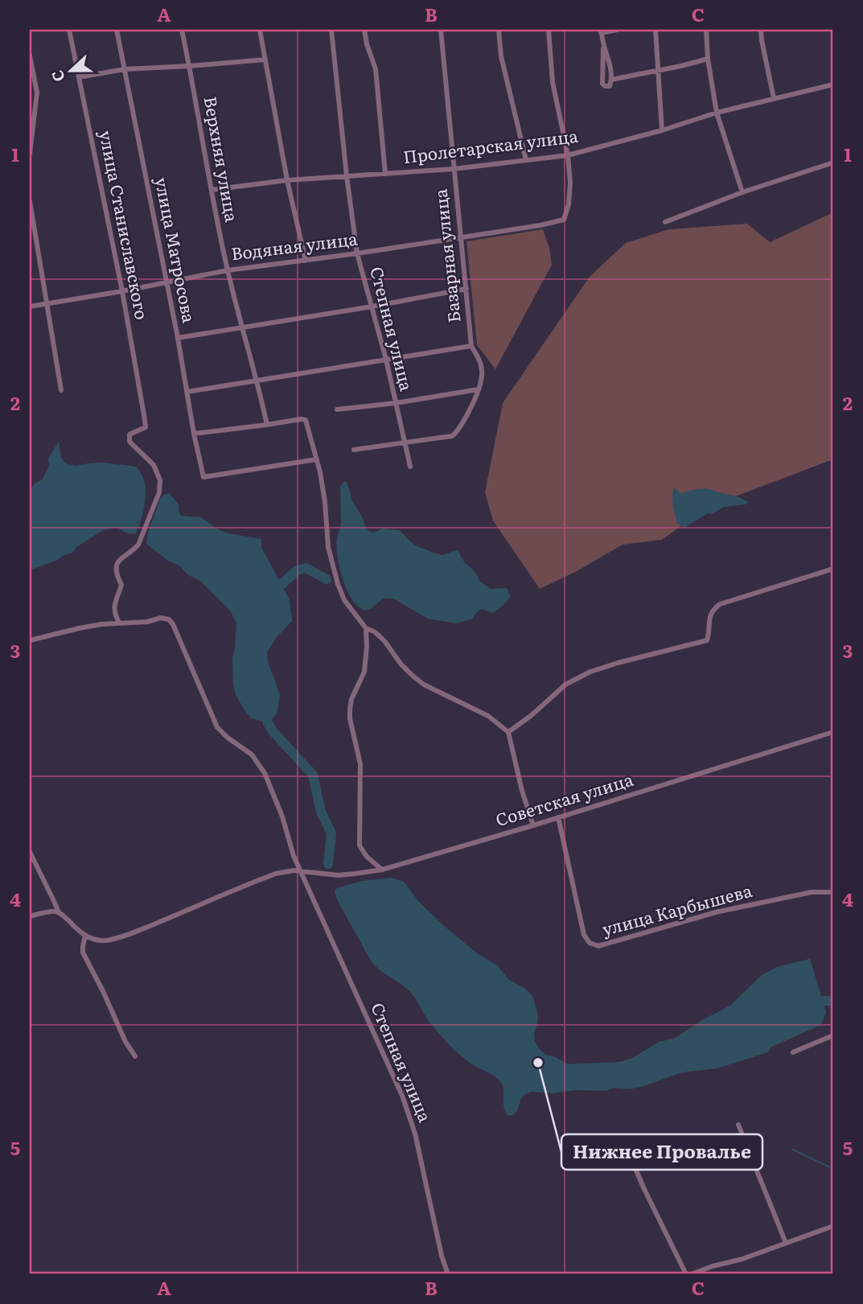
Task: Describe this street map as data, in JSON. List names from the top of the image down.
{
  "streets": {
    "street": [
      "Пролетарская улица",
      "Верхняя улица",
      "улица Станиславского",
      "Водяная улица",
      "улица Матросова",
      "Базарная улица",
      "Степная улица",
      "Советская улица",
      "улица Карбышева"
    ]
  },
  "crossings": [
    ["Пролетарская улица", "Верхняя улица"],
    ["Пролетарская улица", "Водяная улица"],
    ["Пролетарская улица", "Базарная улица"],
    ["Пролетарская улица", "Степная улица"],
    ["Верхняя улица", "Водяная улица"],
    ["улица Станиславского", "Водяная улица"],
    ["улица Станиславского", "Степная улица"],
    ["Водяная улица", "улица Матросова"],
    ["Водяная улица", "Базарная улица"],
    ["Водяная улица", "Степная улица"],
    ["Базарная улица", "Степная улица"],
    ["Степная улица", "Советская улица"],
    ["Советская улица", "улица Карбышева"]
  ],
  "places": ["Нижнее Провалье"],
  "north": "left",
  "grid": {
    "columns": ["A", "B", "C"],
    "rows": [
      "1",
      "2",
      "3",
      "4",
      "5"
    ]
  }
}
